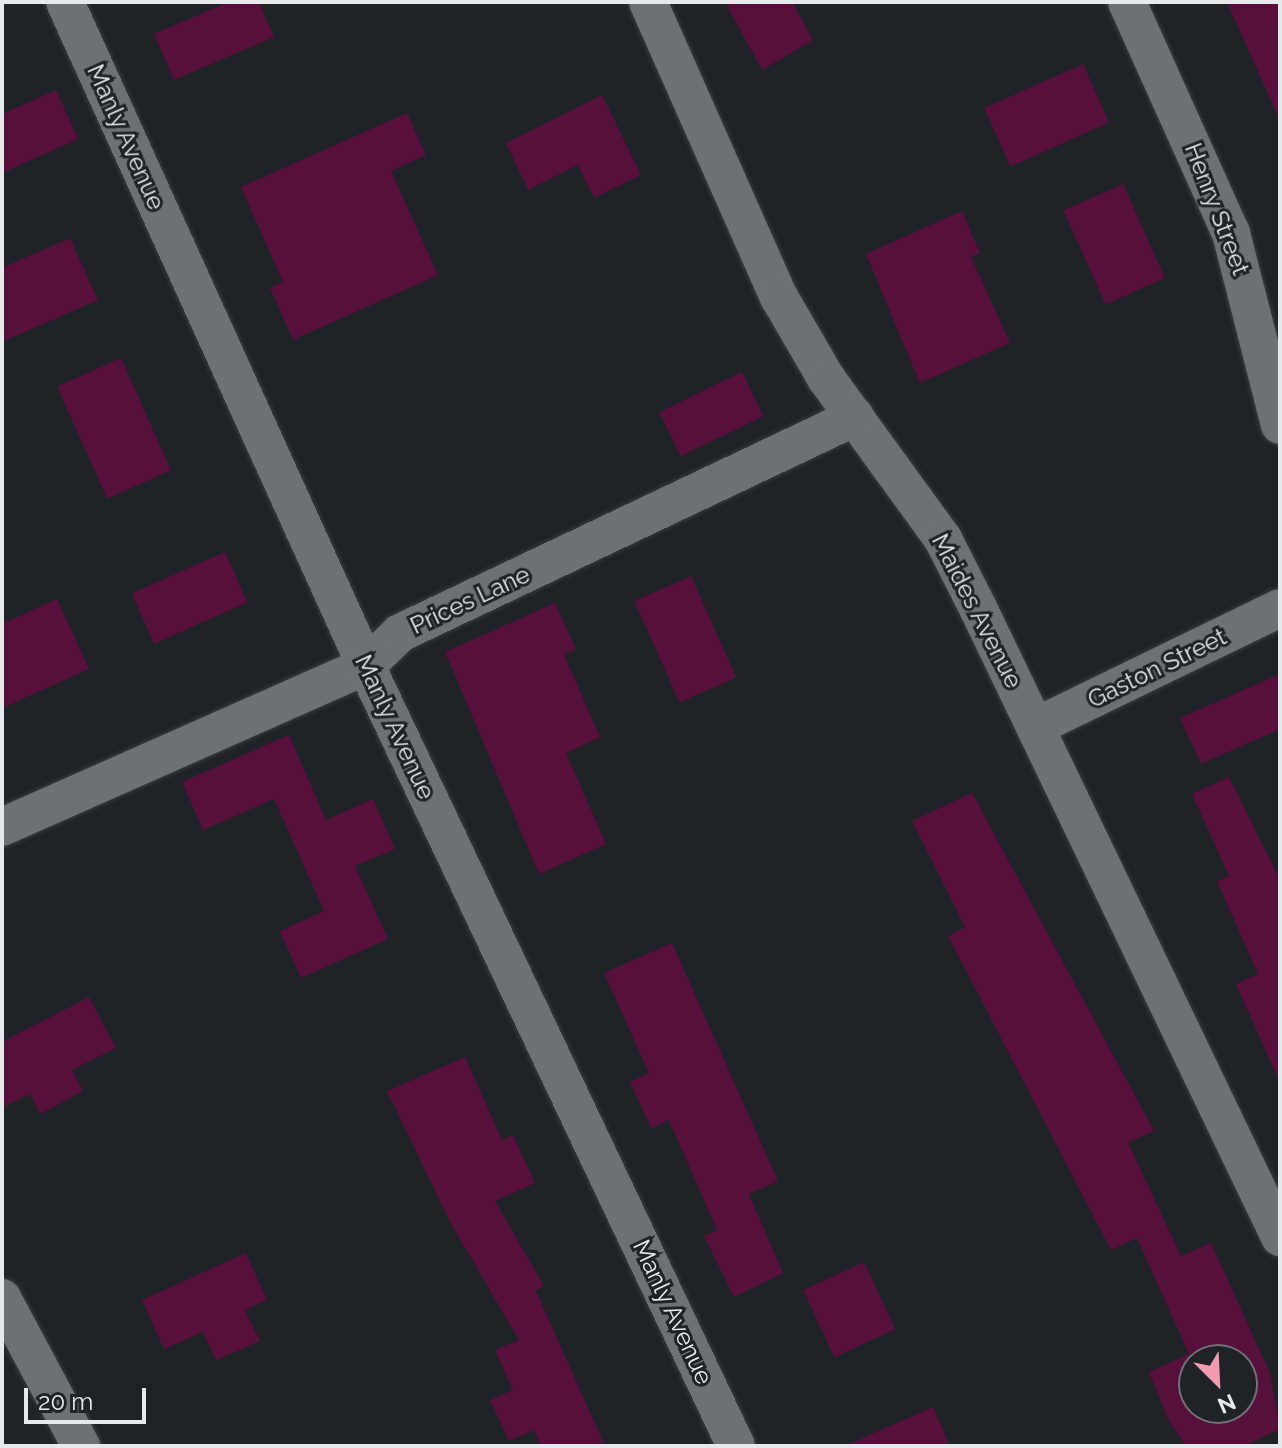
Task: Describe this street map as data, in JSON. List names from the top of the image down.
{
  "streets": {
    "street": [
      "Manly Avenue",
      "Henry Street",
      "Prices Lane",
      "Maides Avenue",
      "Gaston Street"
    ]
  },
  "crossings": [
    ["Manly Avenue", "Prices Lane"],
    ["Prices Lane", "Maides Avenue"],
    ["Maides Avenue", "Gaston Street"]
  ],
  "scale_bar": "20 m",
  "north": "bottom right"
}
